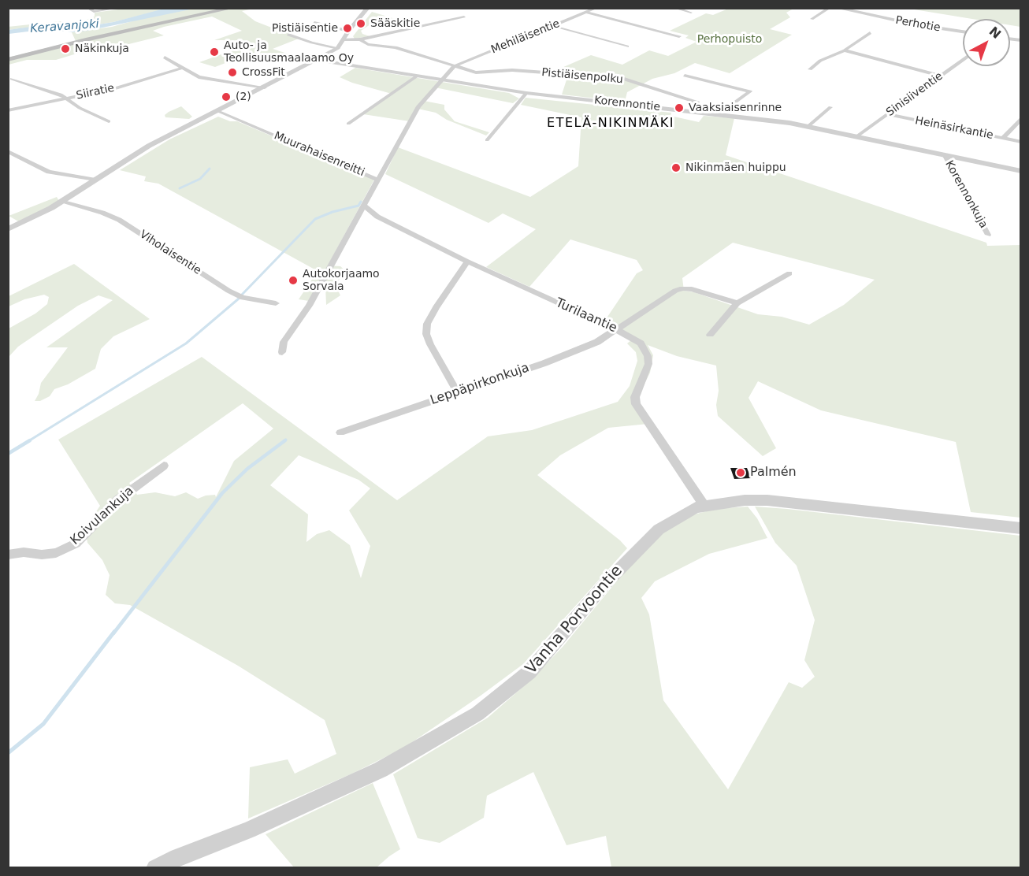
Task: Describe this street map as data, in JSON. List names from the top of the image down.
{
  "streets": {
    "street": [
      "Perhotie",
      "Mehiläisentie",
      "Pistiäisenpolku",
      "Siiratie",
      "Sinisiiventie",
      "Korennontie",
      "Heinäsirkantie",
      "Muurahaisenreitti",
      "Korennonkuja",
      "Viholaisentie",
      "Turilaantie",
      "Leppäpirkonkuja",
      "Koivulankuja",
      "Vanha Porvoontie"
    ]
  },
  "crossings": [
    ["Mehiläisentie", "Pistiäisenpolku"],
    ["Pistiäisenpolku", "Korennontie"],
    ["Sinisiiventie", "Korennontie"],
    ["Sinisiiventie", "Heinäsirkantie"],
    ["Korennontie", "Korennonkuja"],
    ["Muurahaisenreitti", "Turilaantie"],
    ["Turilaantie", "Leppäpirkonkuja"],
    ["Turilaantie", "Vanha Porvoontie"]
  ],
  "districts": ["ETELÄ-NIKINMÄKI"],
  "water": ["Keravanjoki"],
  "parks": ["Perhopuisto"],
  "places": [
    "Sääskitie",
    "Pistiäisentie",
    "Näkinkuja",
    "Auto- ja Teollisuusmaalaamo Oy",
    "CrossFit",
    "(2)",
    "Vaaksiaisenrinne",
    "Nikinmäen huippu",
    "Autokorjaamo Sorvala",
    "Palmén"
  ],
  "north": "top right"
}
